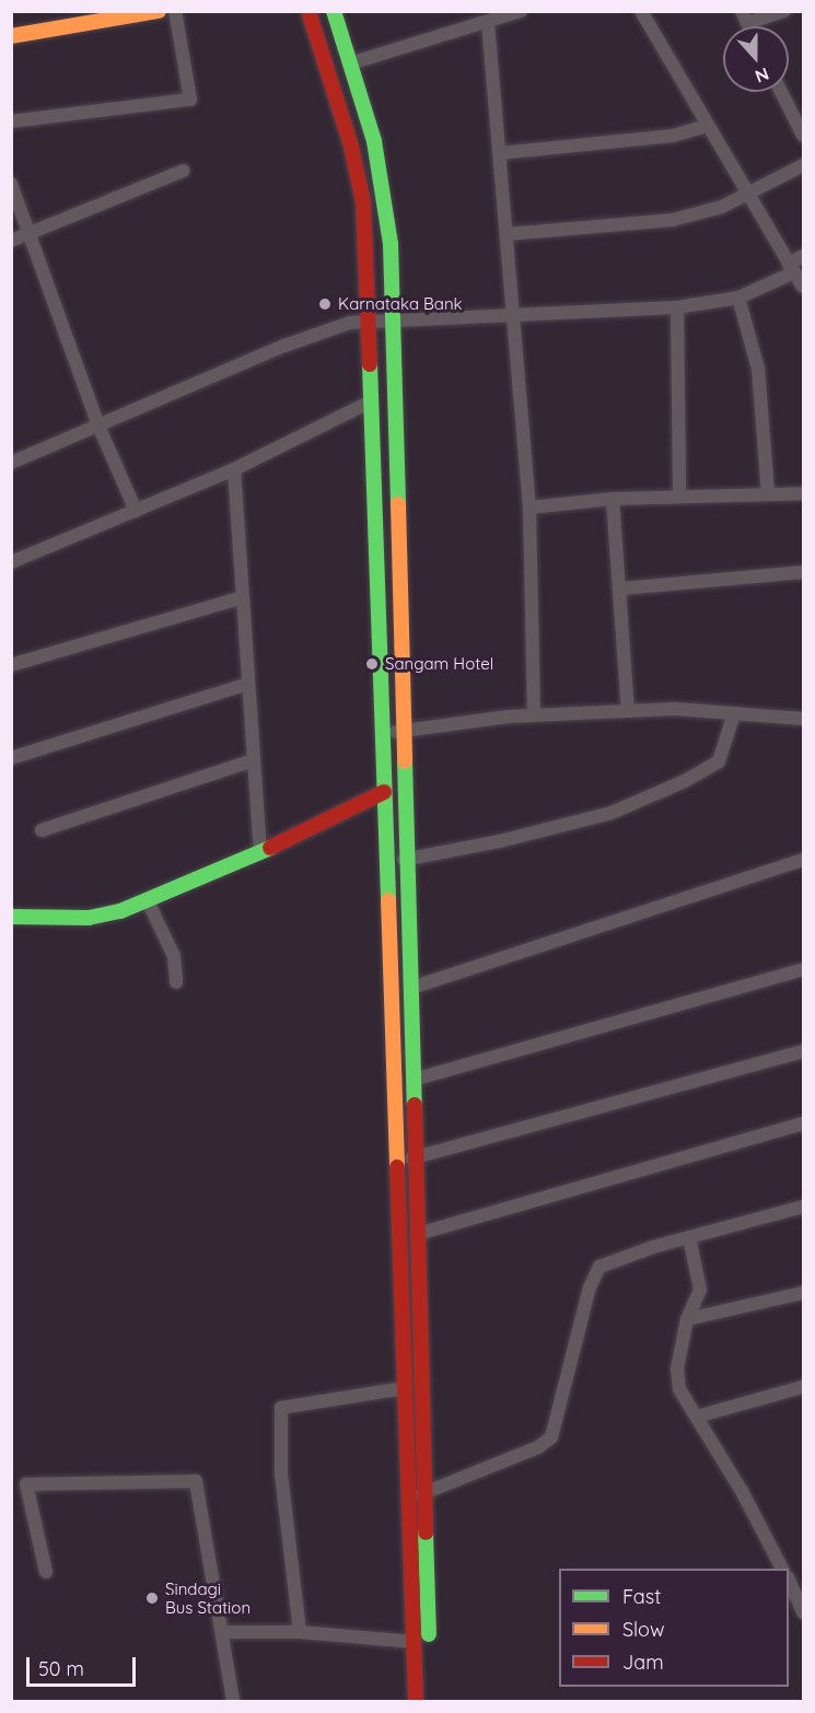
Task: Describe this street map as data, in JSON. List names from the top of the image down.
{
  "places": ["Karnataka Bank", "Sangam Hotel", "Sindagi Bus Station"],
  "legend": ["Fast", "Slow", "Jam"],
  "scale_bar": "50 m",
  "north": "bottom"
}
